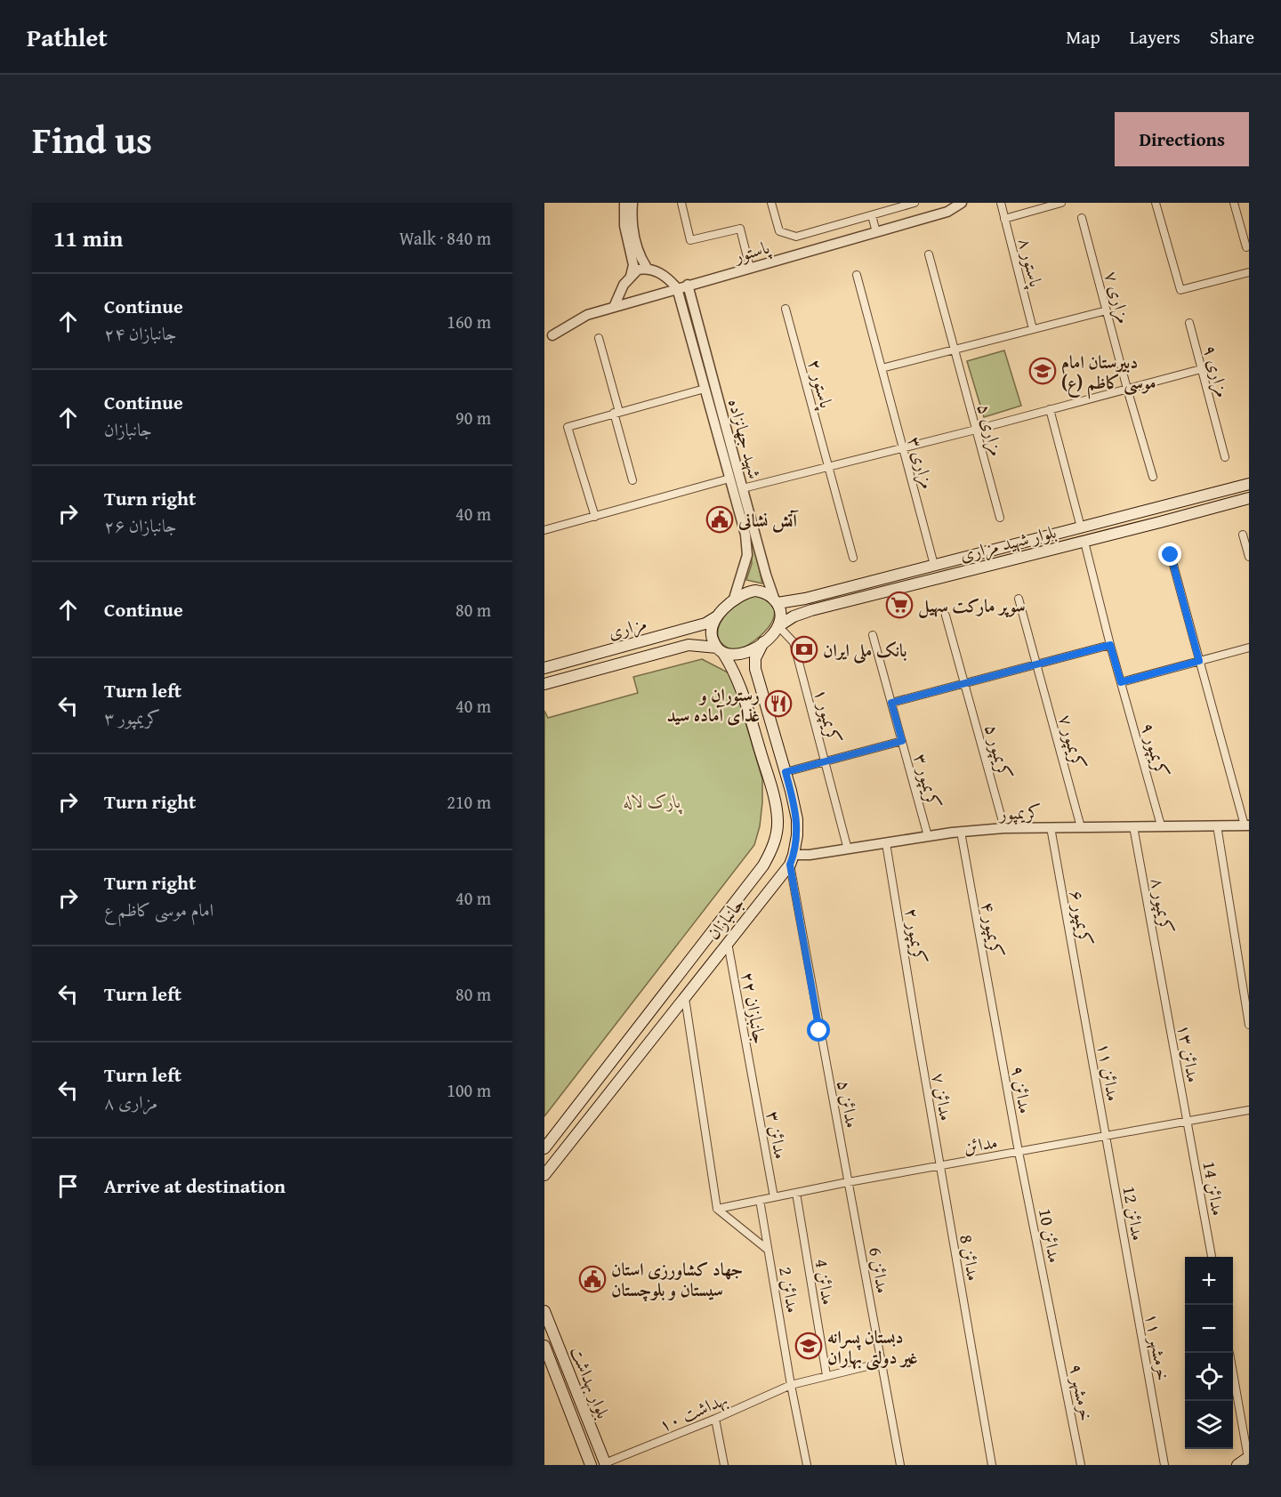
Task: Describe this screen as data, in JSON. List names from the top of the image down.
{
  "streets": {
    "main road": [
      "بلوار شهید مزاری",
      "مزاری",
      "جانبازان",
      "بلوار بهداشت"
    ],
    "street": [
      "پاستور",
      "پاستور ۸",
      "مزاری ۷",
      "مزاری ۹",
      "پاستور ۲",
      "مزاری ۵",
      "شهید جهانزاده",
      "مزاری ۳",
      "کریمپور ۱",
      "کریمپور ۷",
      "کریمپور ۹",
      "کریمپور ۵",
      "کریمپور ۳",
      "کریمپور",
      "کریمپور ۸",
      "کریمپور ۶",
      "کریمپور ۴",
      "کریمپور ۲",
      "جانبازان ۲۲",
      "مدائن ۱۳",
      "مدائن ۱۱",
      "مدائن ۹",
      "مدائن ۷",
      "مدائن ۵",
      "مدائن ۳",
      "مدائن",
      "مدائن 14",
      "مدائن 12",
      "مدائن 10",
      "مدائن 8",
      "مدائن 6",
      "مدائن 4",
      "مدائن 2",
      "خرمشهر ۱۱",
      "خرمشهر ۹",
      "بهداشت ۱۰"
    ]
  },
  "crossings": [
    ["پاستور", "شهید جهانزاده"],
    ["شهید جهانزاده", "بلوار شهید مزاری"],
    ["شهید جهانزاده", "مزاری"],
    ["شهید جهانزاده", "کریمپور ۱"],
    ["شهید جهانزاده", "جانبازان"],
    ["مزاری ۳", "بلوار شهید مزاری"],
    ["بلوار شهید مزاری", "مزاری"],
    ["بلوار شهید مزاری", "کریمپور ۱"],
    ["بلوار شهید مزاری", "کریمپور ۹"],
    ["بلوار شهید مزاری", "جانبازان"],
    ["مزاری", "کریمپور ۱"],
    ["مزاری", "جانبازان"],
    ["کریمپور ۱", "کریمپور"],
    ["کریمپور ۱", "جانبازان"],
    ["کریمپور ۷", "کریمپور"],
    ["کریمپور ۹", "کریمپور"],
    ["کریمپور ۵", "کریمپور"],
    ["کریمپور ۳", "کریمپور"],
    ["کریمپور", "کریمپور ۸"],
    ["کریمپور", "جانبازان"],
    ["کریمپور", "کریمپور ۶"],
    ["کریمپور", "کریمپور ۴"],
    ["کریمپور", "کریمپور ۲"],
    ["کریمپور", "مدائن ۵"],
    ["کریمپور ۸", "مدائن ۱۳"],
    ["جانبازان", "جانبازان ۲۲"],
    ["جانبازان", "مدائن ۵"],
    ["کریمپور ۶", "مدائن ۱۱"],
    ["کریمپور ۴", "مدائن ۹"],
    ["کریمپور ۲", "مدائن ۷"],
    ["جانبازان ۲۲", "مدائن ۳"],
    ["مدائن ۱۳", "مدائن"],
    ["مدائن ۱۳", "مدائن 14"],
    ["مدائن ۱۱", "مدائن"],
    ["مدائن ۱۱", "مدائن 12"],
    ["مدائن ۹", "مدائن"],
    ["مدائن ۹", "مدائن 10"],
    ["مدائن ۷", "مدائن"],
    ["مدائن ۷", "مدائن 8"],
    ["مدائن ۵", "مدائن"],
    ["مدائن ۵", "مدائن 6"],
    ["مدائن ۳", "مدائن"],
    ["مدائن", "مدائن 14"],
    ["مدائن", "مدائن 12"],
    ["مدائن", "مدائن 10"],
    ["مدائن", "مدائن 8"],
    ["مدائن", "مدائن 6"],
    ["مدائن", "مدائن 4"],
    ["مدائن", "مدائن 2"],
    ["مدائن 12", "خرمشهر ۱۱"],
    ["مدائن 10", "خرمشهر ۹"],
    ["مدائن 6", "بهداشت ۱۰"],
    ["مدائن 4", "بهداشت ۱۰"],
    ["مدائن 2", "بهداشت ۱۰"],
    ["بلوار بهداشت", "بهداشت ۱۰"]
  ],
  "parks": ["پارک لاله"],
  "places": {
    "school or university": ["دبیرستان امام موسی کاظم (ع)", "دبستان پسرانه غیر دولتی بهاران"],
    "public building": ["آتش نشانی", "جهاد کشاورزی استان سیستان و بلوچستان"],
    "supermarket": ["سوپر مارکت سهیل"],
    "bank": ["بانک ملی ایران"],
    "restaurant": ["رستوران و غذای آماده سید"]
  },
  "page": {
    "header": "Pathlet",
    "nav": ["Map", "Layers", "Share"],
    "title": "Find us",
    "buttons": "Directions",
    "heading": ["11 min", "Walk · 840 m"],
    "list": [
      ["Continue", "جانبازان ۲۴", "160 m"],
      ["Continue", "جانبازان", "90 m"],
      ["Turn right", "جانبازان ۲۶", "40 m"],
      ["Continue", "80 m"],
      ["Turn left", "کریمپور ۳", "40 m"],
      ["Turn right", "210 m"],
      ["Turn right", "امام موسی کاظم ع", "40 m"],
      ["Turn left", "80 m"],
      ["Turn left", "مزاری ۸", "100 m"],
      "Arrive at destination"
    ],
    "map_buttons": ["+", "−"]
  }
}
